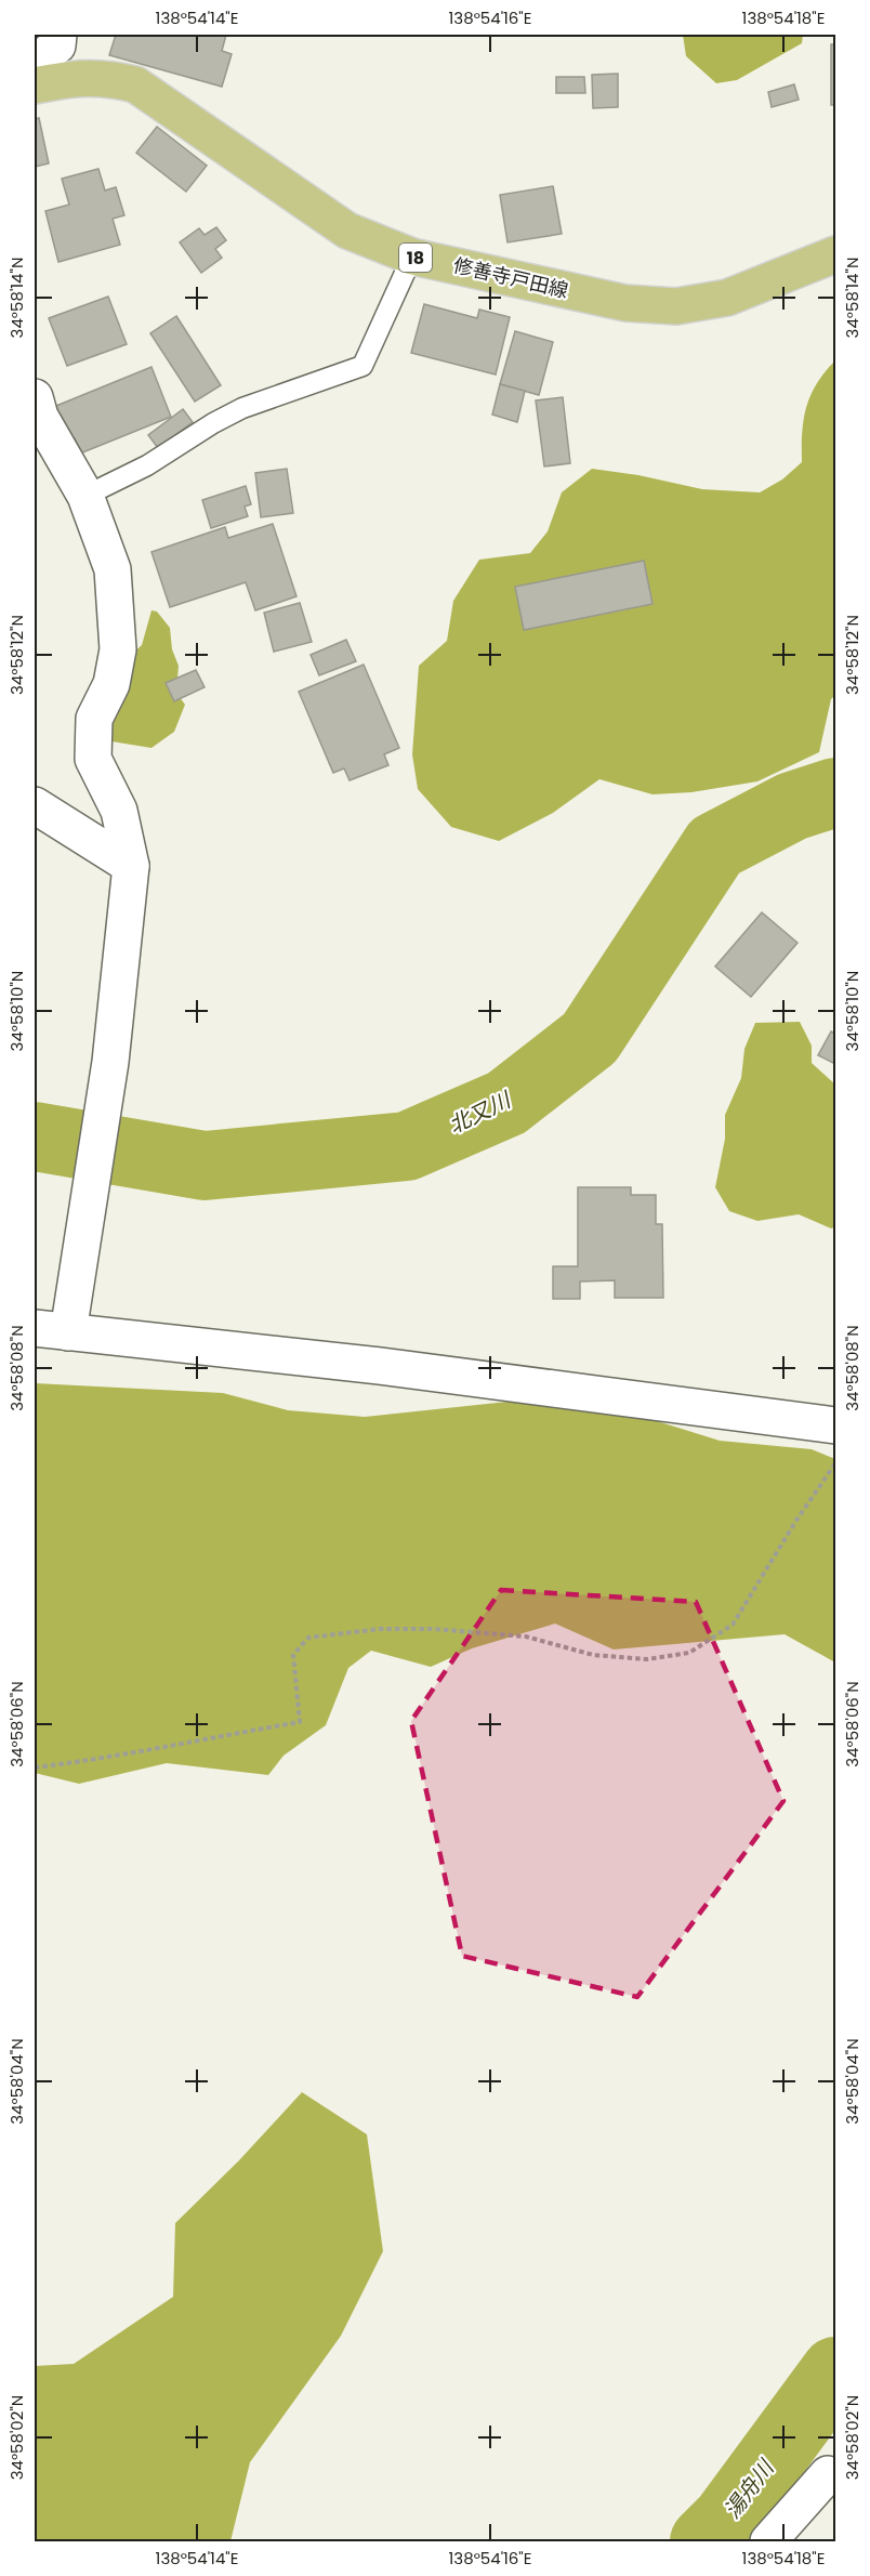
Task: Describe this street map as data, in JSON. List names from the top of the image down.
{
  "streets": {
    "main road": ["18", "修善寺戸田線"]
  },
  "water": ["北又川", "湯舟川"],
  "coordinates": [
    "138°54'14\"E",
    "138°54'16\"E",
    "138°54'18\"E",
    "34°58'14\"N",
    "34°58'12\"N",
    "34°58'10\"N",
    "34°58'08\"N",
    "34°58'06\"N",
    "34°58'04\"N",
    "34°58'02\"N"
  ]
}
